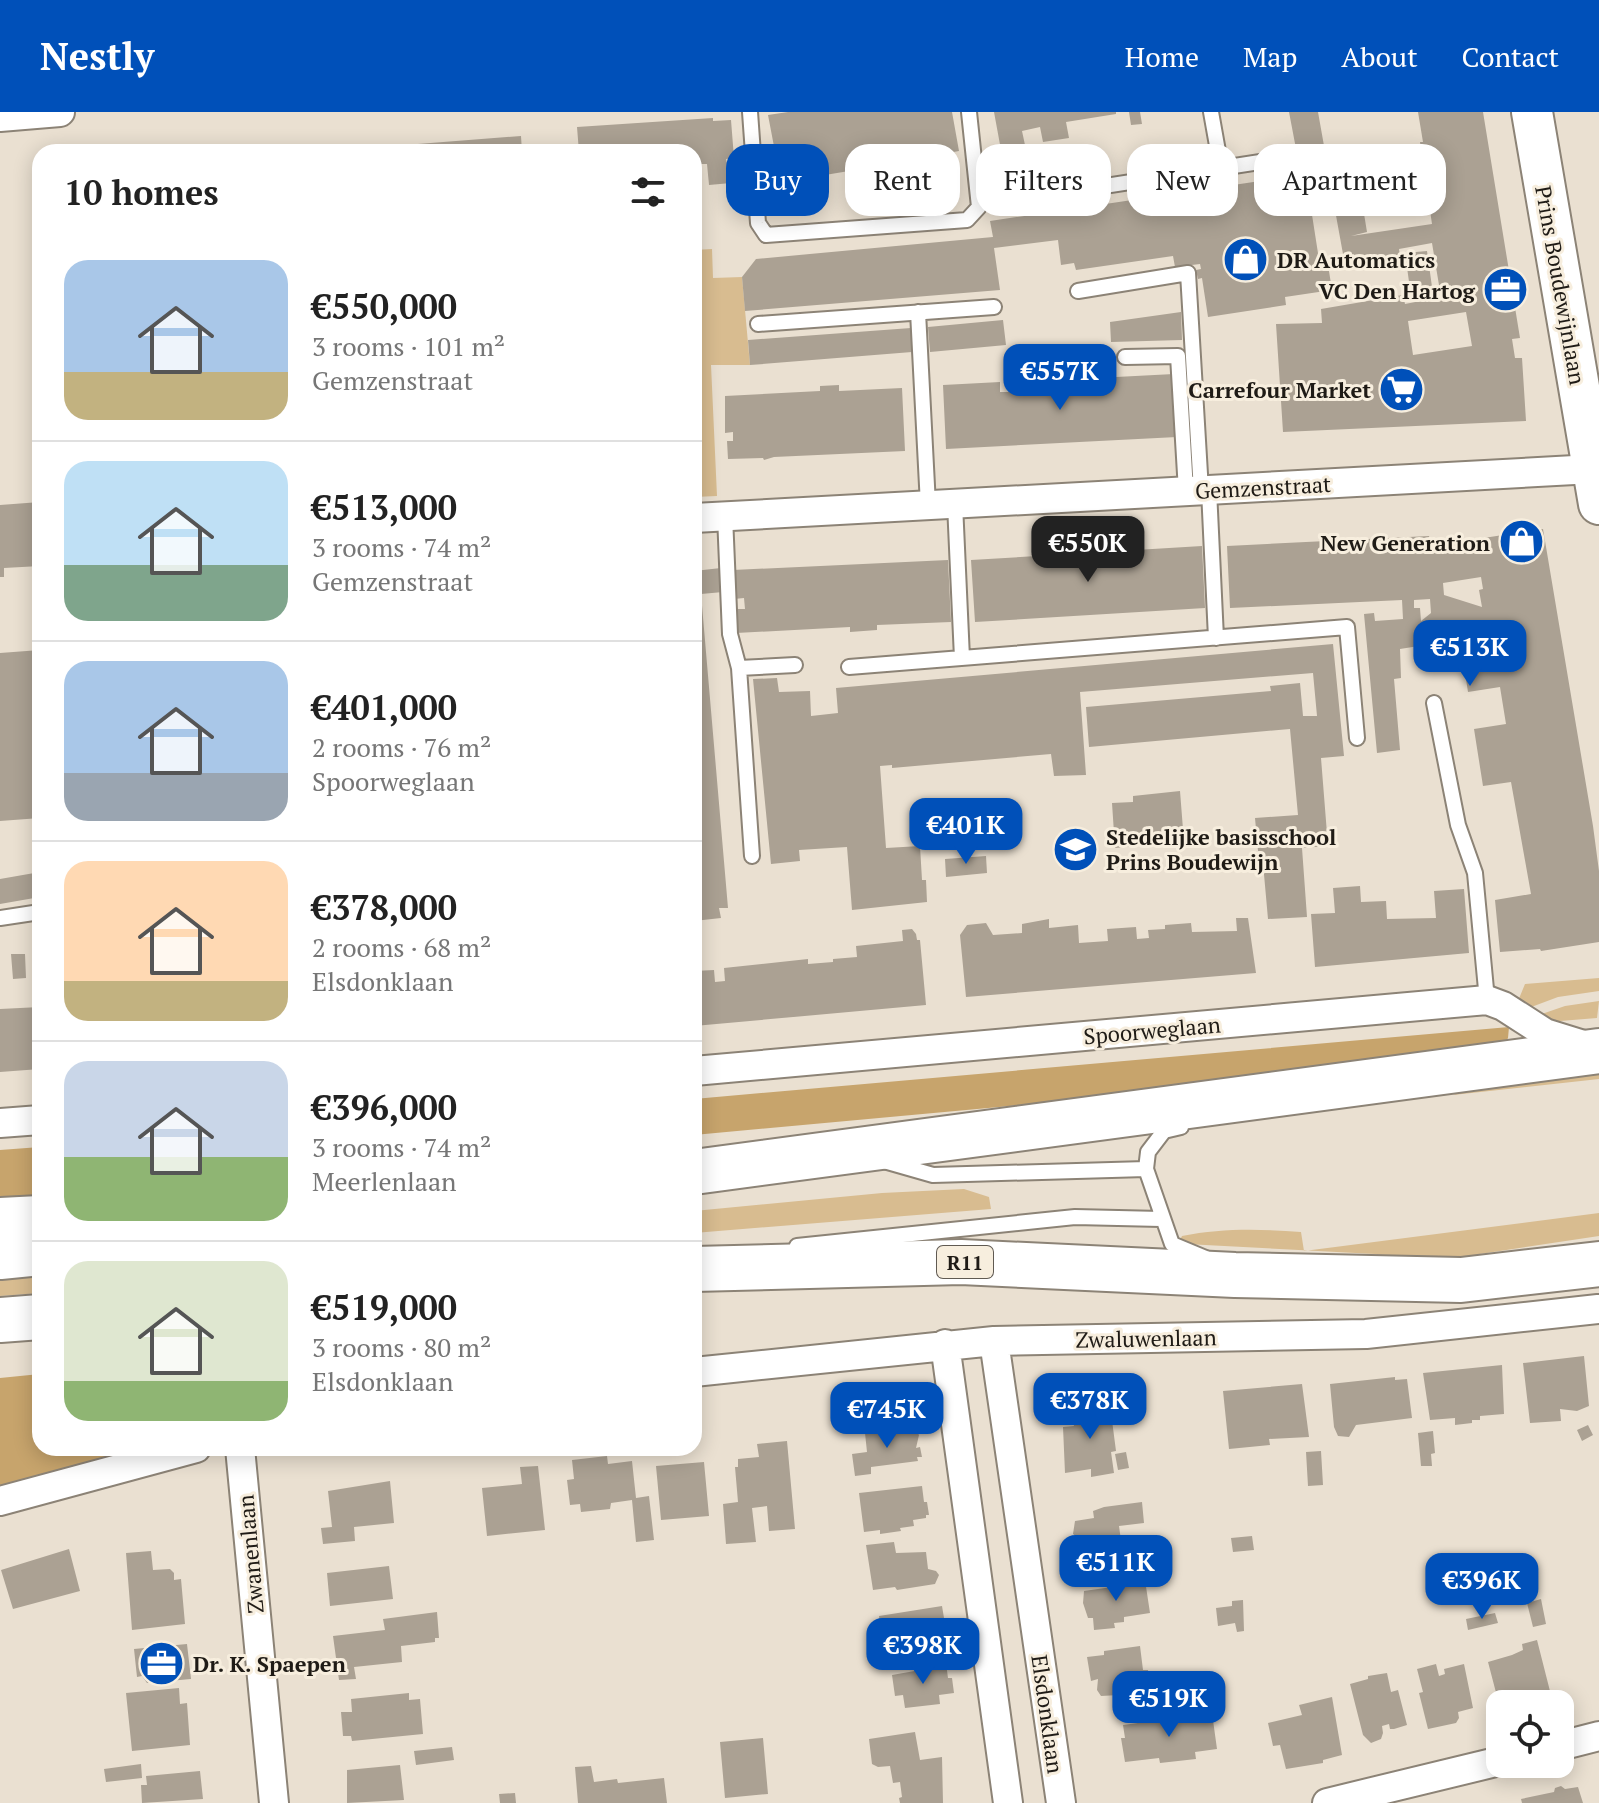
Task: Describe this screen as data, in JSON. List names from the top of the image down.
{
  "streets": {
    "highway": ["R11"],
    "main road": ["Prins Boudewijnlaan"],
    "street": [
      "Gemzenstraat",
      "Spoorweglaan",
      "Zwaluwenlaan",
      "Zwanenlaan",
      "Elsdonklaan"
    ]
  },
  "crossings": [
    ["Prins Boudewijnlaan", "Gemzenstraat"],
    ["Zwaluwenlaan", "Elsdonklaan"]
  ],
  "places": {
    "shop": ["DR Automatics", "New Generation"],
    "office": ["VC Den Hartog", "Dr. K. Spaepen"],
    "supermarket": ["Carrefour Market"],
    "school or university": ["Stedelijke basisschool Prins Boudewijn"]
  },
  "page": {
    "header": "Nestly",
    "nav": [
      "Home",
      "Map",
      "About",
      "Contact"
    ],
    "chip": [
      "Buy",
      "Rent",
      "Filters",
      "New",
      "Apartment"
    ],
    "heading": "10 homes",
    "list": [
      {
        "name": "€550,000",
        "note": "3 rooms · 101 m² · Gemzenstraat"
      },
      {
        "name": "€513,000",
        "note": "3 rooms · 74 m² · Gemzenstraat"
      },
      {
        "name": "€401,000",
        "note": "2 rooms · 76 m² · Spoorweglaan"
      },
      {
        "name": "€378,000",
        "note": "2 rooms · 68 m² · Elsdonklaan"
      },
      {
        "name": "€396,000",
        "note": "3 rooms · 74 m² · Meerlenlaan"
      },
      {
        "name": "€519,000",
        "note": "3 rooms · 80 m² · Elsdonklaan"
      }
    ],
    "price": [
      "€557K",
      "€550K",
      "€513K",
      "€401K",
      "€378K",
      "€745K",
      "€511K",
      "€396K",
      "€398K",
      "€519K"
    ]
  }
}
